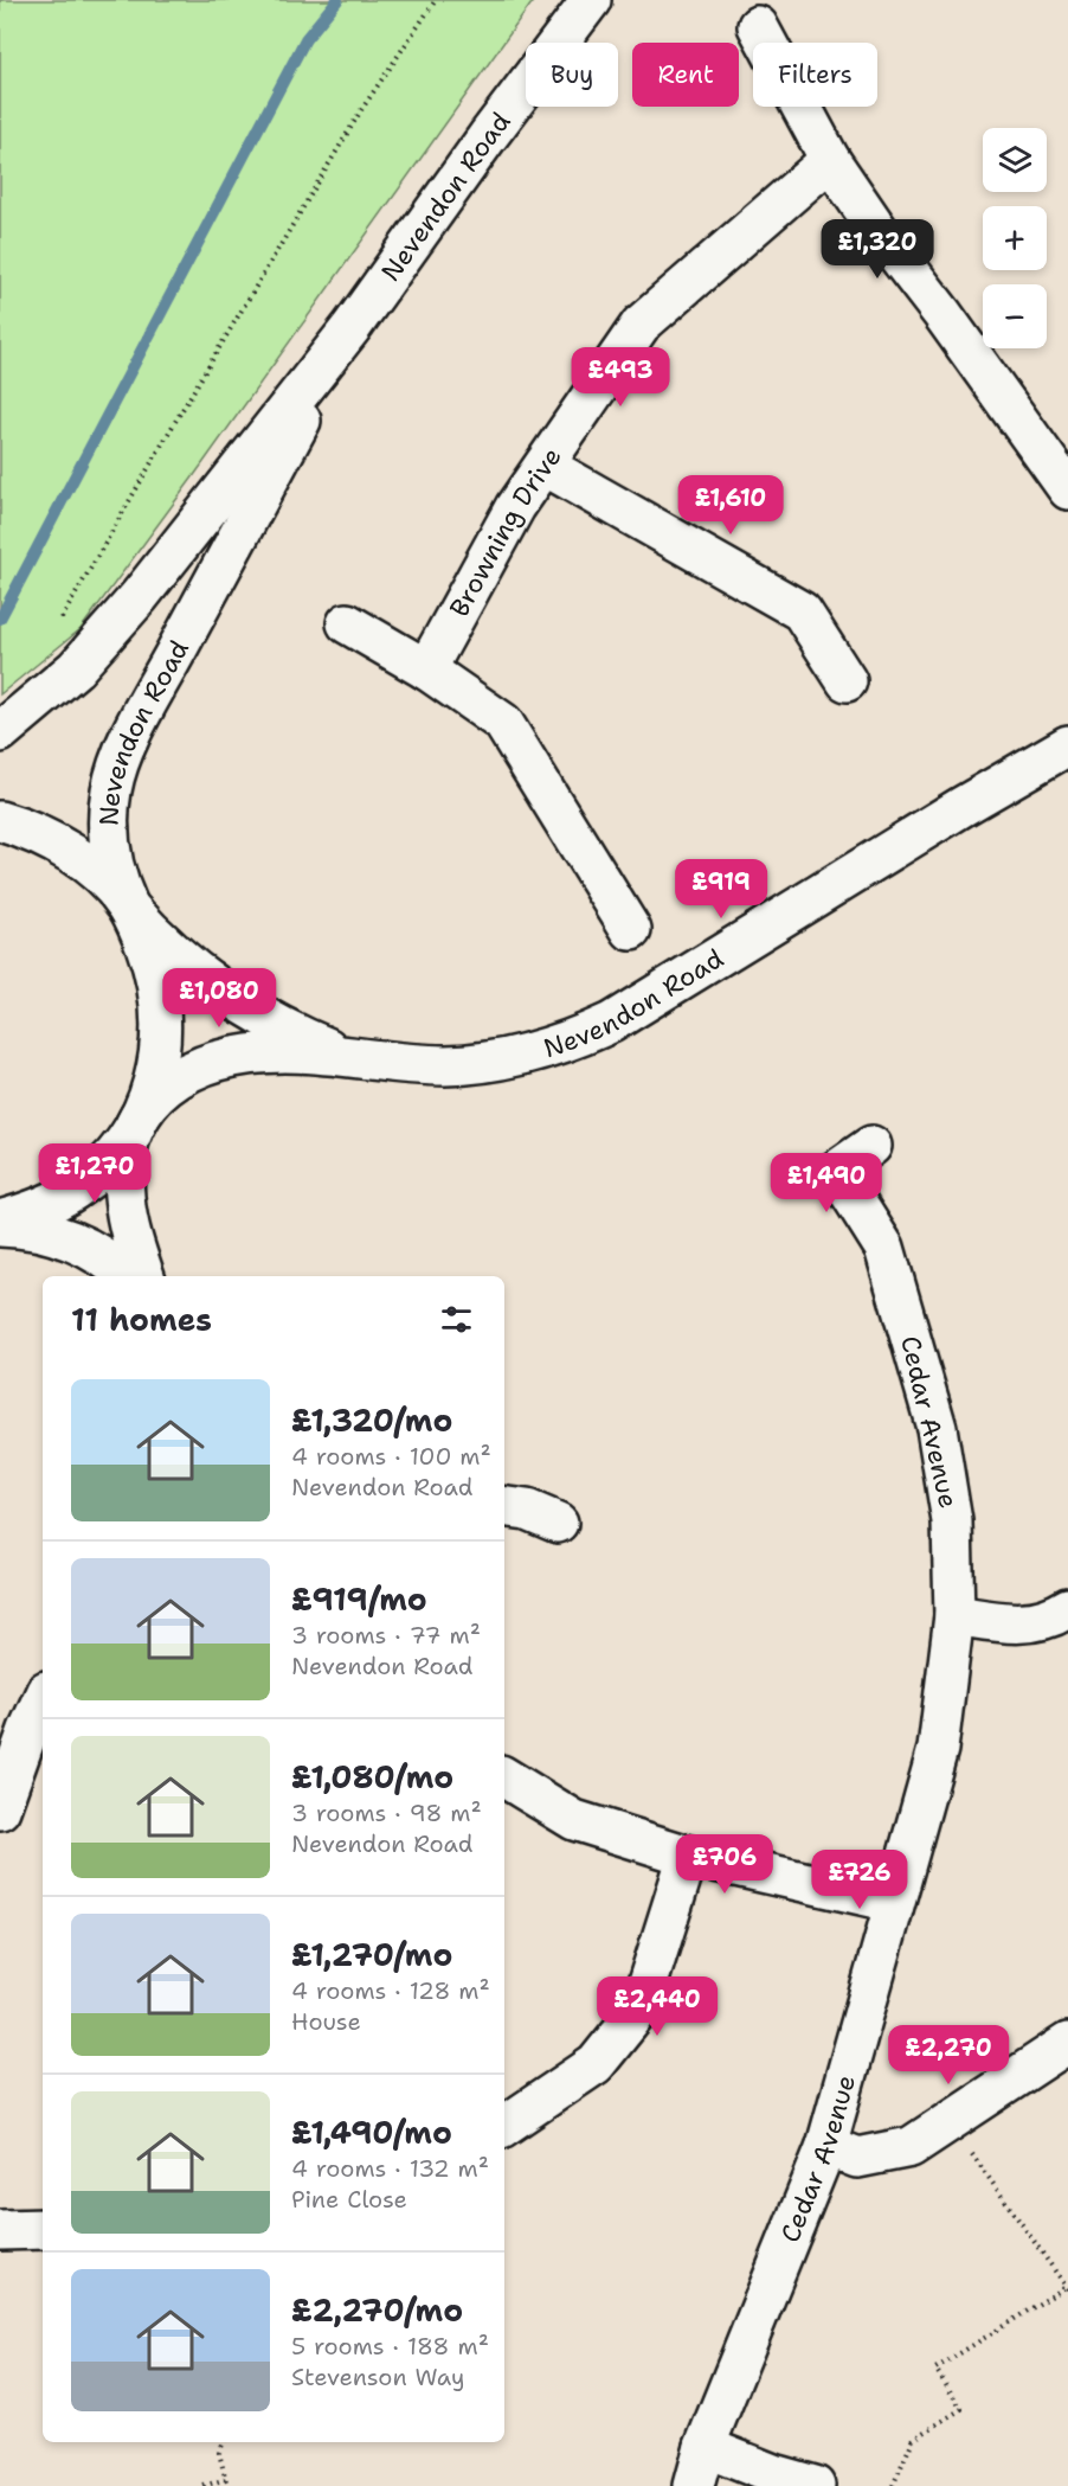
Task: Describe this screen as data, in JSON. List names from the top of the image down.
{
  "streets": {
    "street": ["Nevendon Road", "Browning Drive", "Cedar Avenue"]
  },
  "page": {
    "chip": ["Buy", "Rent", "Filters"],
    "map_buttons": ["+", "−"],
    "price": [
      "£1,320",
      "£493",
      "£1,610",
      "£919",
      "£1,080",
      "£1,270",
      "£1,490",
      "£706",
      "£726",
      "£2,440",
      "£2,270"
    ],
    "heading": "11 homes",
    "list": [
      {
        "name": "£1,320/mo",
        "note": "4 rooms · 100 m² · Nevendon Road"
      },
      {
        "name": "£919/mo",
        "note": "3 rooms · 77 m² · Nevendon Road"
      },
      {
        "name": "£1,080/mo",
        "note": "3 rooms · 98 m² · Nevendon Road"
      },
      {
        "name": "£1,270/mo",
        "note": "4 rooms · 128 m² · House"
      },
      {
        "name": "£1,490/mo",
        "note": "4 rooms · 132 m² · Pine Close"
      },
      {
        "name": "£2,270/mo",
        "note": "5 rooms · 188 m² · Stevenson Way"
      }
    ]
  }
}
